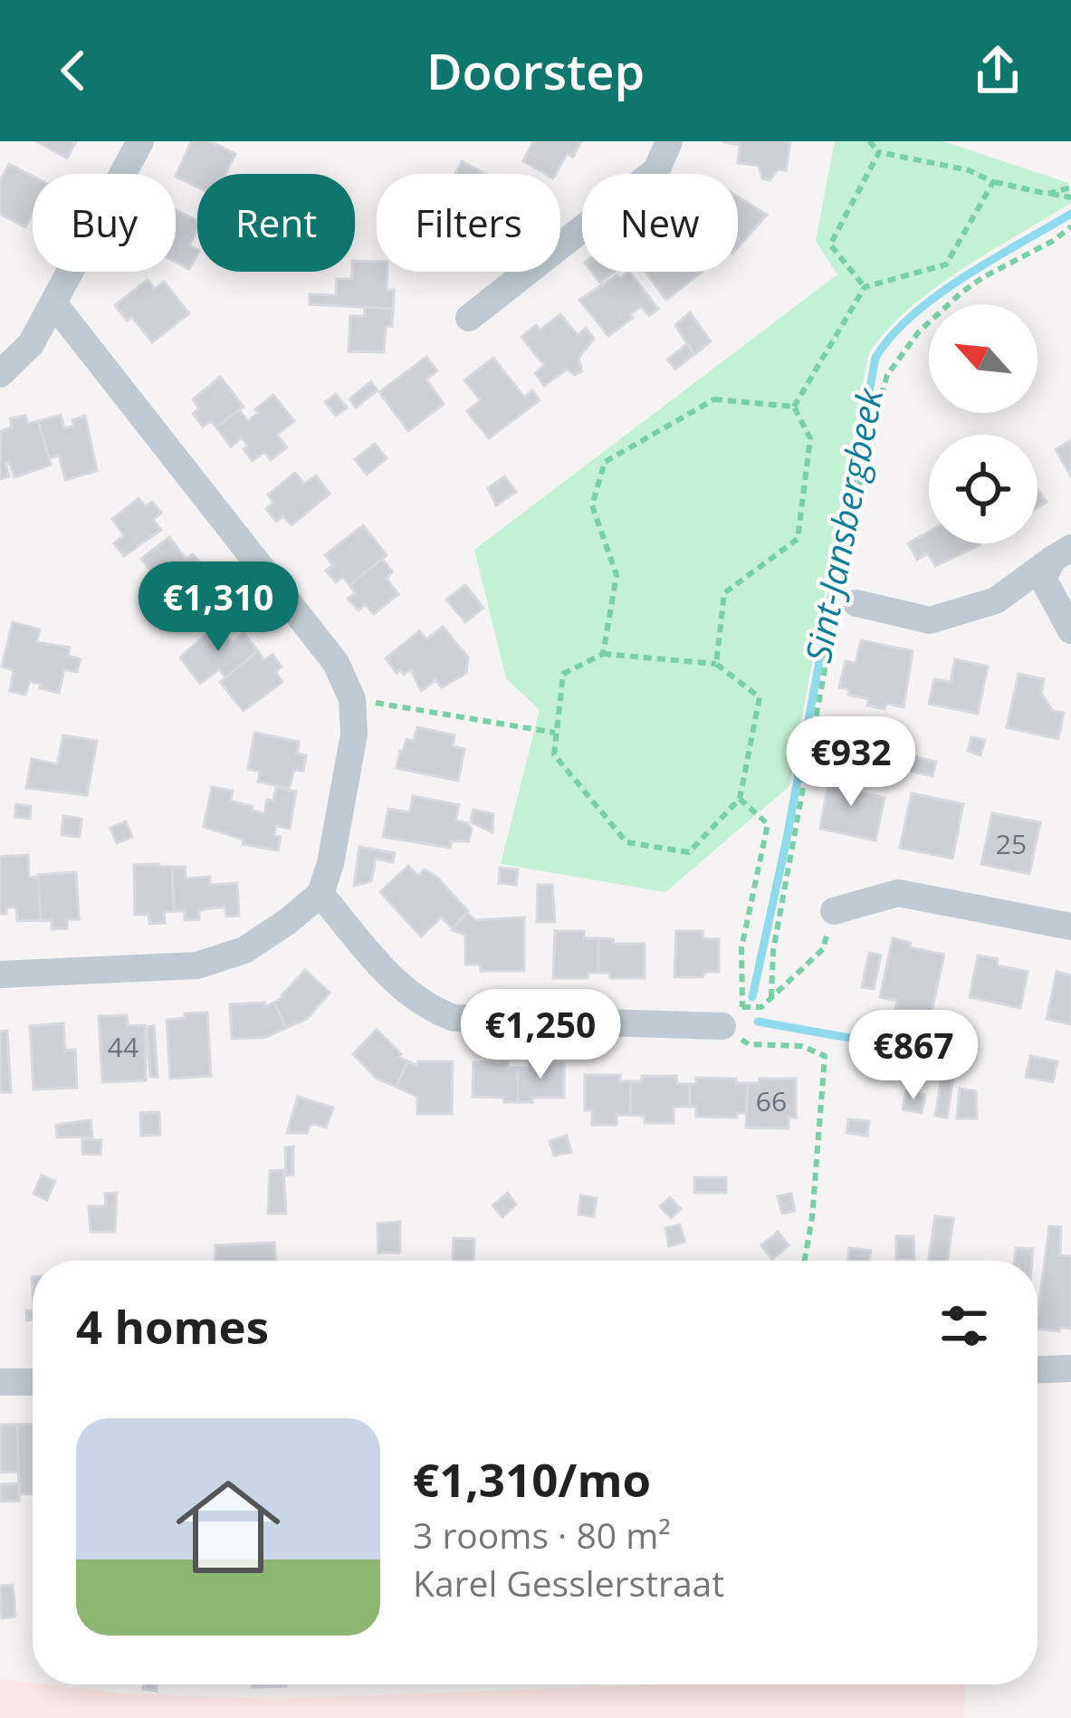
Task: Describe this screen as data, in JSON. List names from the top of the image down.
{
  "water": ["Sint-Jansbergbeek"],
  "house_numbers": ["25", "44", "66"],
  "north": "top left",
  "page": {
    "header": "Doorstep",
    "chip": [
      "Buy",
      "Rent",
      "Filters",
      "New"
    ],
    "price": [
      "€1,310",
      "€932",
      "€1,250",
      "€867"
    ],
    "heading": "4 homes",
    "list": [
      {
        "name": "€1,310/mo",
        "note": "3 rooms · 80 m² · Karel Gesslerstraat"
      }
    ]
  }
}
